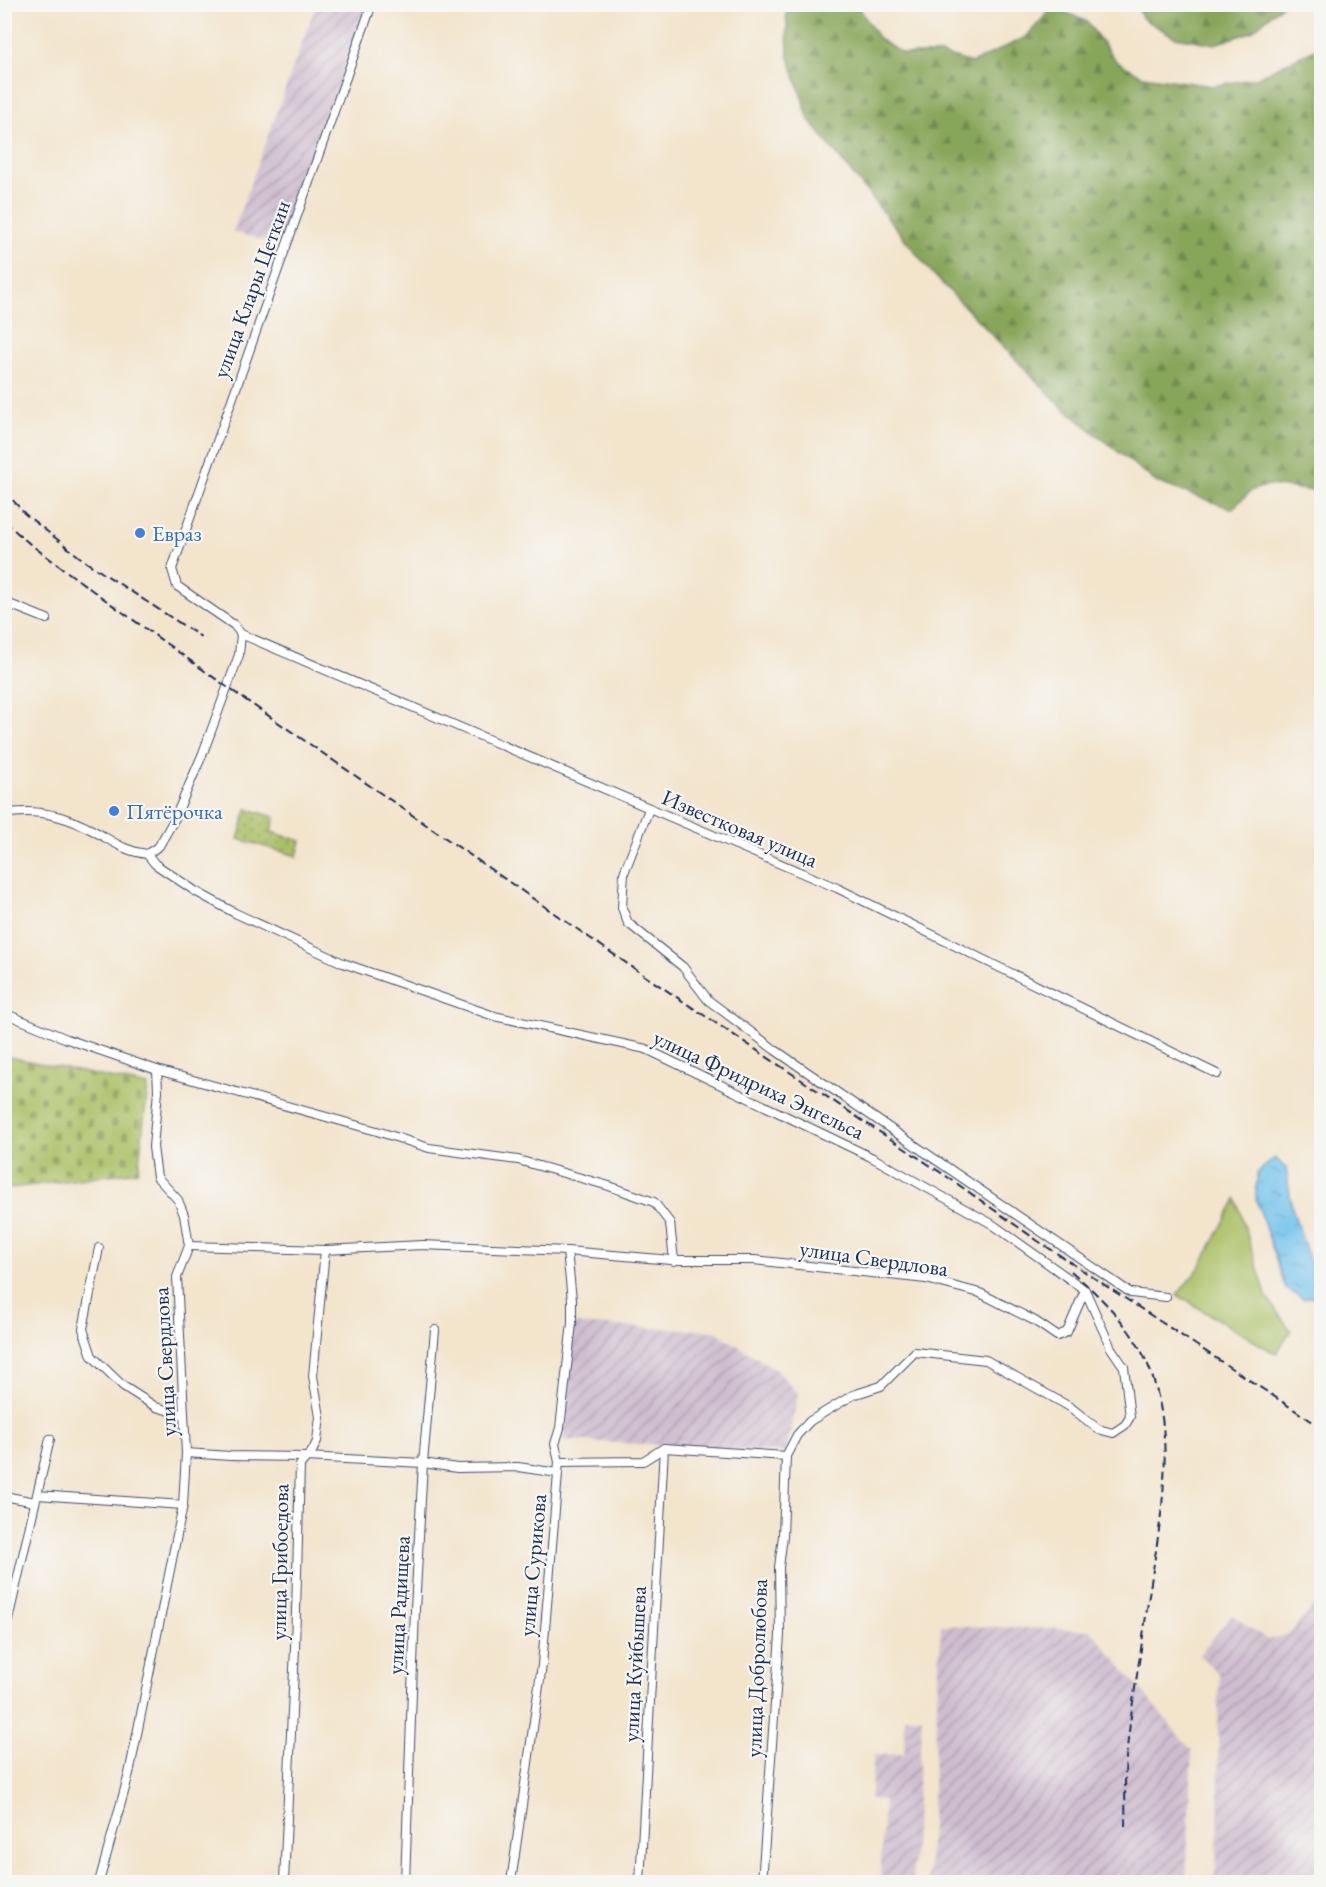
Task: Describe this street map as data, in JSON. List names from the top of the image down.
{
  "streets": {
    "street": [
      "улица Клары Цеткин",
      "Известковая улица",
      "улица Фридриха Энгельса",
      "улица Свердлова",
      "улица Грибоедова",
      "улица Сурикова",
      "улица Радищева",
      "улица Куйбышева",
      "улица Добролюбова"
    ]
  },
  "crossings": [
    ["улица Клары Цеткин", "Известковая улица"],
    ["улица Фридриха Энгельса", "улица Свердлова"],
    ["улица Свердлова", "улица Грибоедова"],
    ["улица Свердлова", "улица Сурикова"]
  ],
  "places": ["Евраз", "Пятёрочка"]
}
